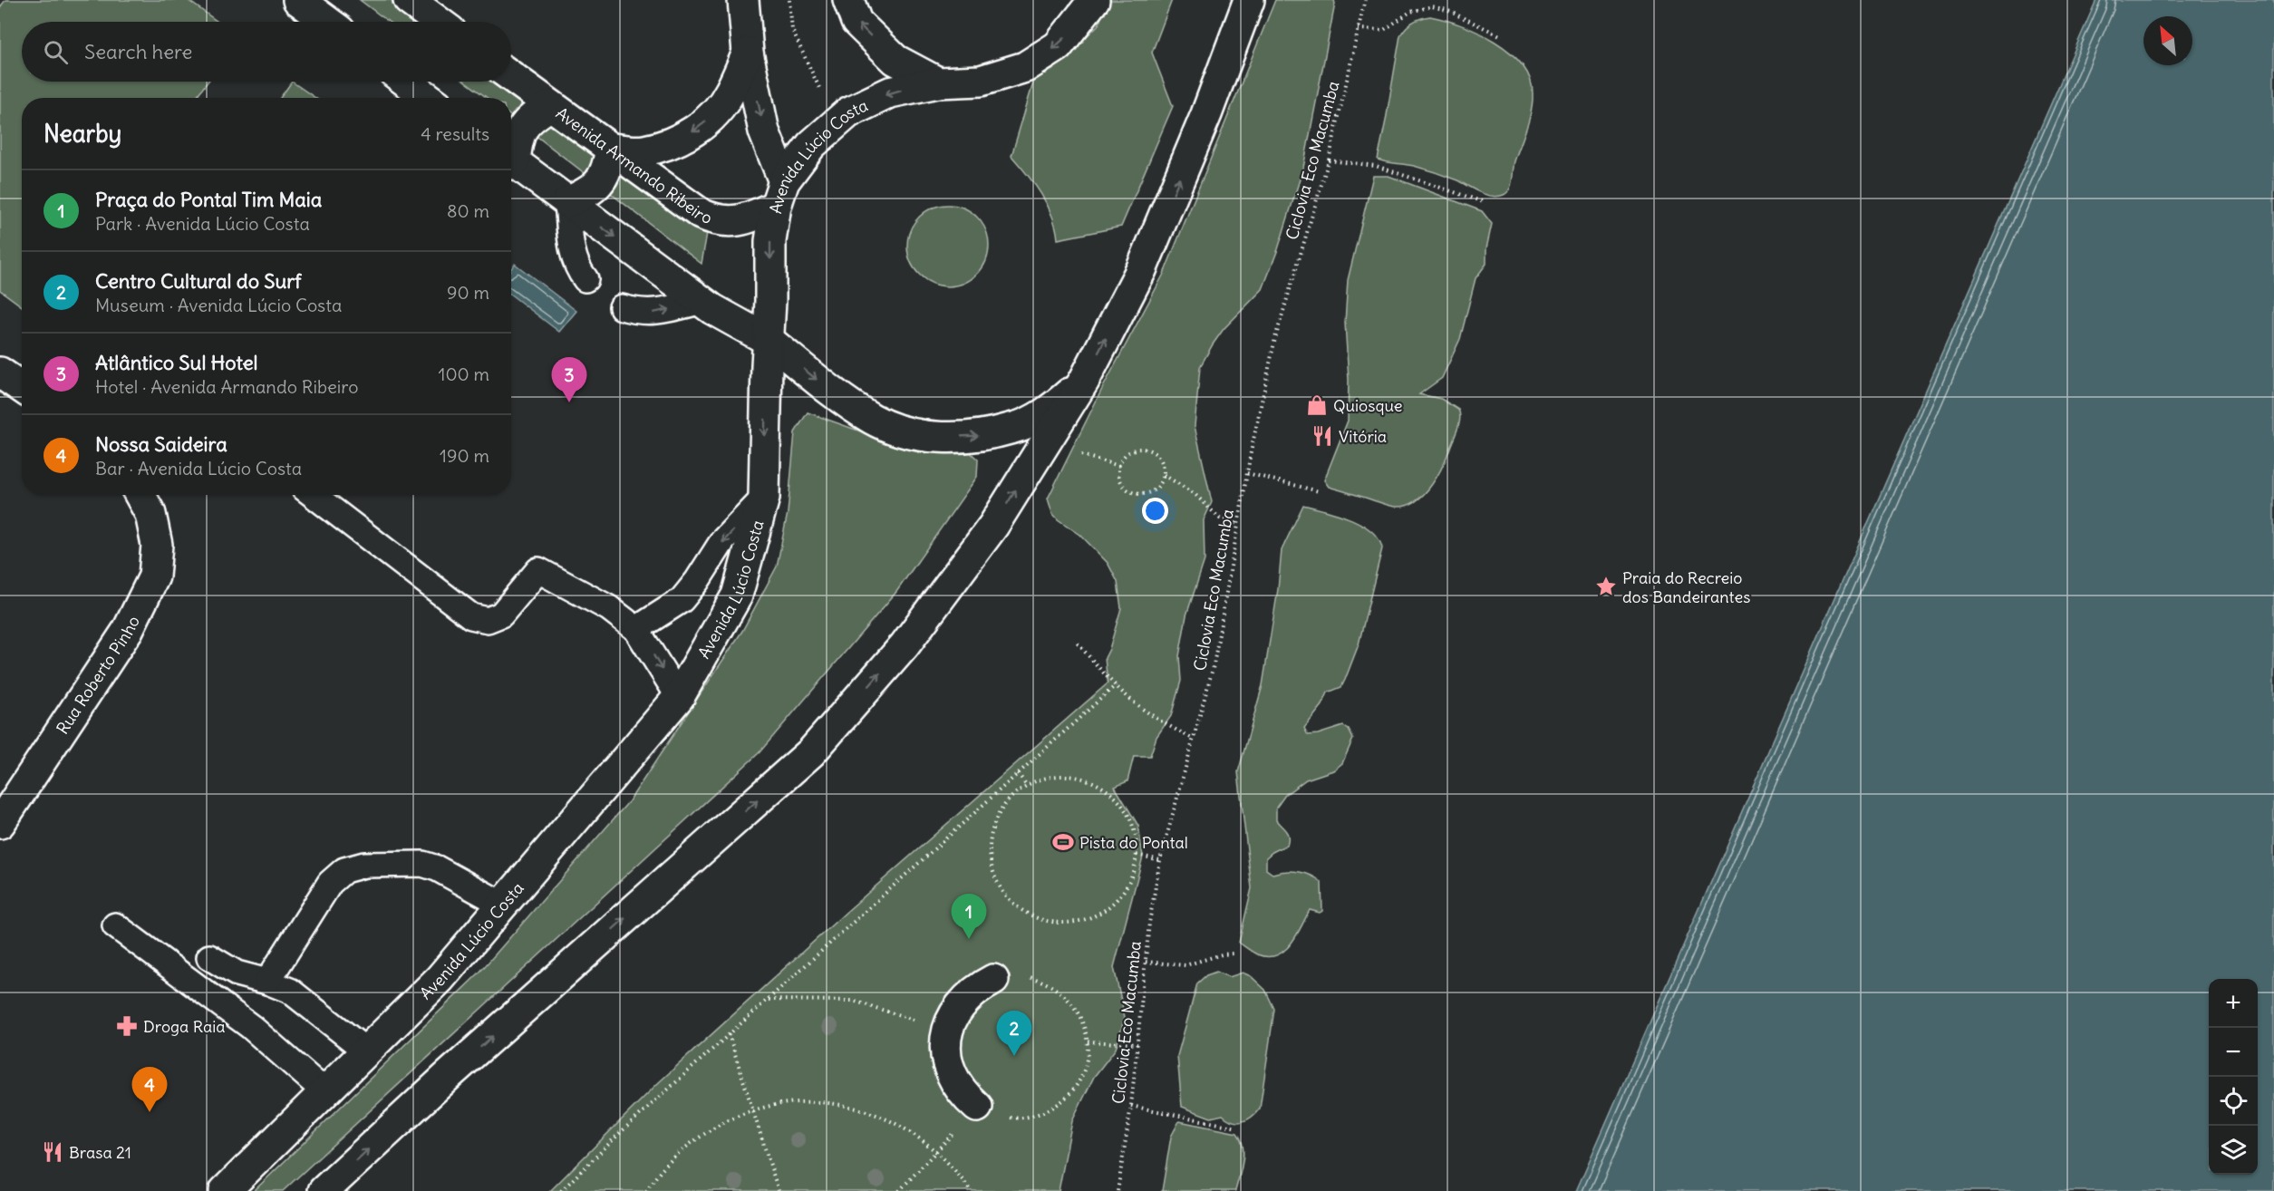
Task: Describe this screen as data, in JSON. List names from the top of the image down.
{
  "streets": {
    "main road": ["Avenida Lúcio Costa", "Avenida Armando Ribeiro", "Rua Roberto Pinho"],
    "path": ["Ciclovia Eco Macumba"]
  },
  "crossings": [
    ["Avenida Lúcio Costa", "Avenida Armando Ribeiro"]
  ],
  "places": {
    "shop": ["Quiosque"],
    "restaurant": ["Vitória", "Brasa 21"],
    "place": ["Praia do Recreio dos Bandeirantes"],
    "sports": ["Pista do Pontal"],
    "pharmacy": ["Droga Raia"]
  },
  "north": "top left",
  "page": {
    "search": "Search here",
    "heading": ["Nearby", "4 results"],
    "list": [
      {
        "mark": "1",
        "name": "Praça do Pontal Tim Maia",
        "note": "Park · Avenida Lúcio Costa",
        "value": "80 m"
      },
      {
        "mark": "2",
        "name": "Centro Cultural do Surf",
        "note": "Museum · Avenida Lúcio Costa",
        "value": "90 m"
      },
      {
        "mark": "3",
        "name": "Atlântico Sul Hotel",
        "note": "Hotel · Avenida Armando Ribeiro",
        "value": "100 m"
      },
      {
        "mark": "4",
        "name": "Nossa Saideira",
        "note": "Bar · Avenida Lúcio Costa",
        "value": "190 m"
      }
    ],
    "pins": [
      "3",
      "1",
      "2",
      "4"
    ],
    "map_buttons": ["+", "−"]
  }
}
